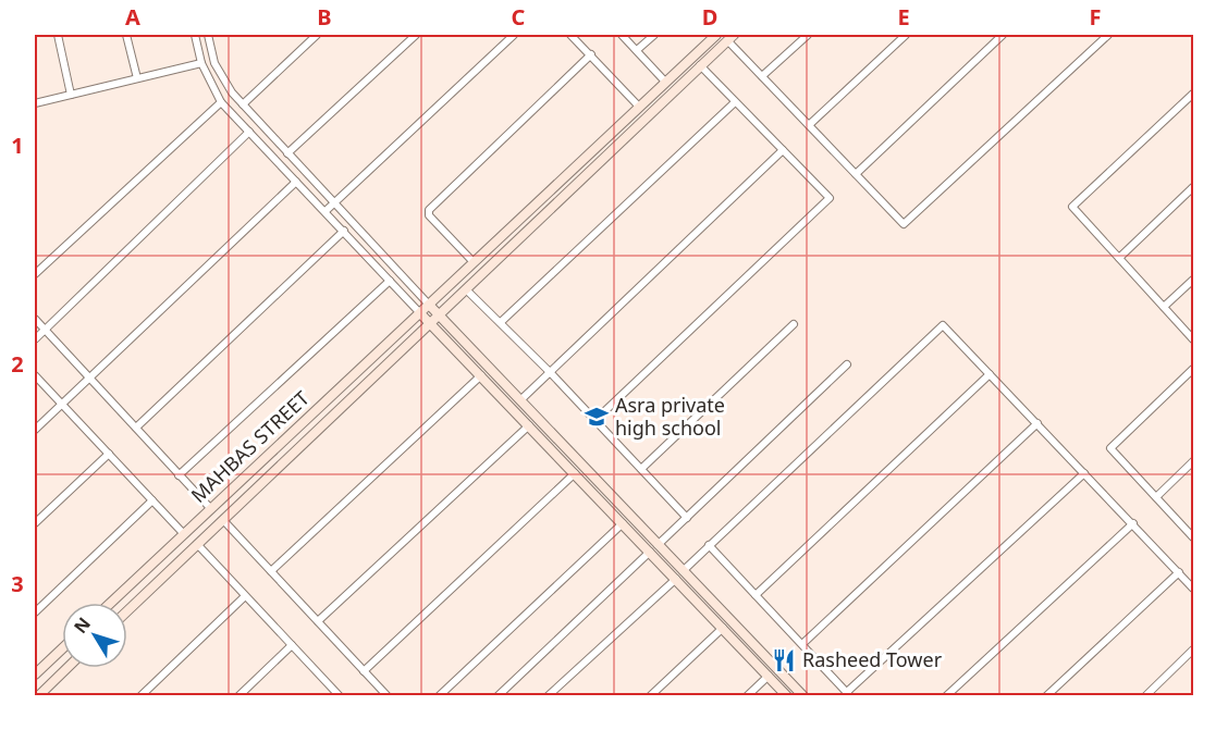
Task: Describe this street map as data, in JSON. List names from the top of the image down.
{
  "streets": {
    "street": ["MAHBAS STREET"]
  },
  "places": {
    "school or university": ["Asra private high school"],
    "restaurant": ["Rasheed Tower"]
  },
  "north": "top left",
  "grid": {
    "columns": [
      "A",
      "B",
      "C",
      "D",
      "E",
      "F"
    ],
    "rows": ["1", "2", "3"]
  }
}
